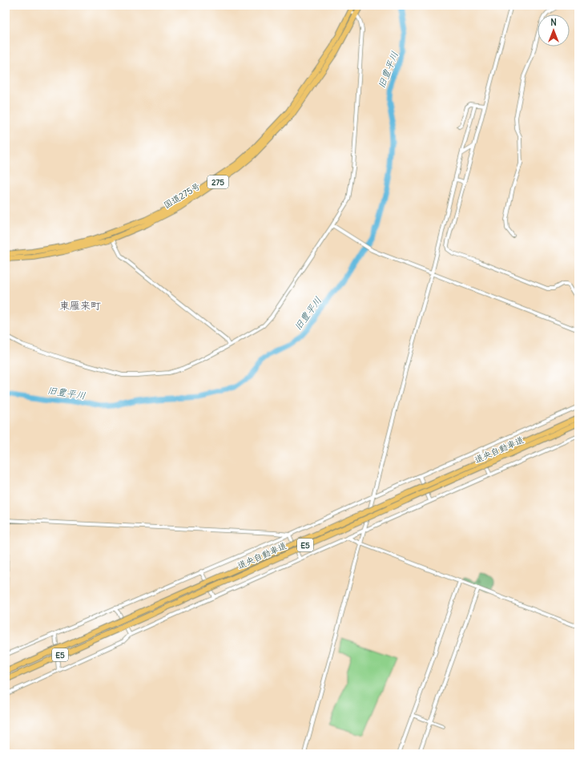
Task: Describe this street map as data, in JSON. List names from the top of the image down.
{
  "streets": {
    "highway": [
      "275",
      "国道275号",
      "道央自動車道",
      "E5"
    ]
  },
  "districts": ["東雁来町"],
  "water": ["旧豊平川"],
  "north": "top"
}
